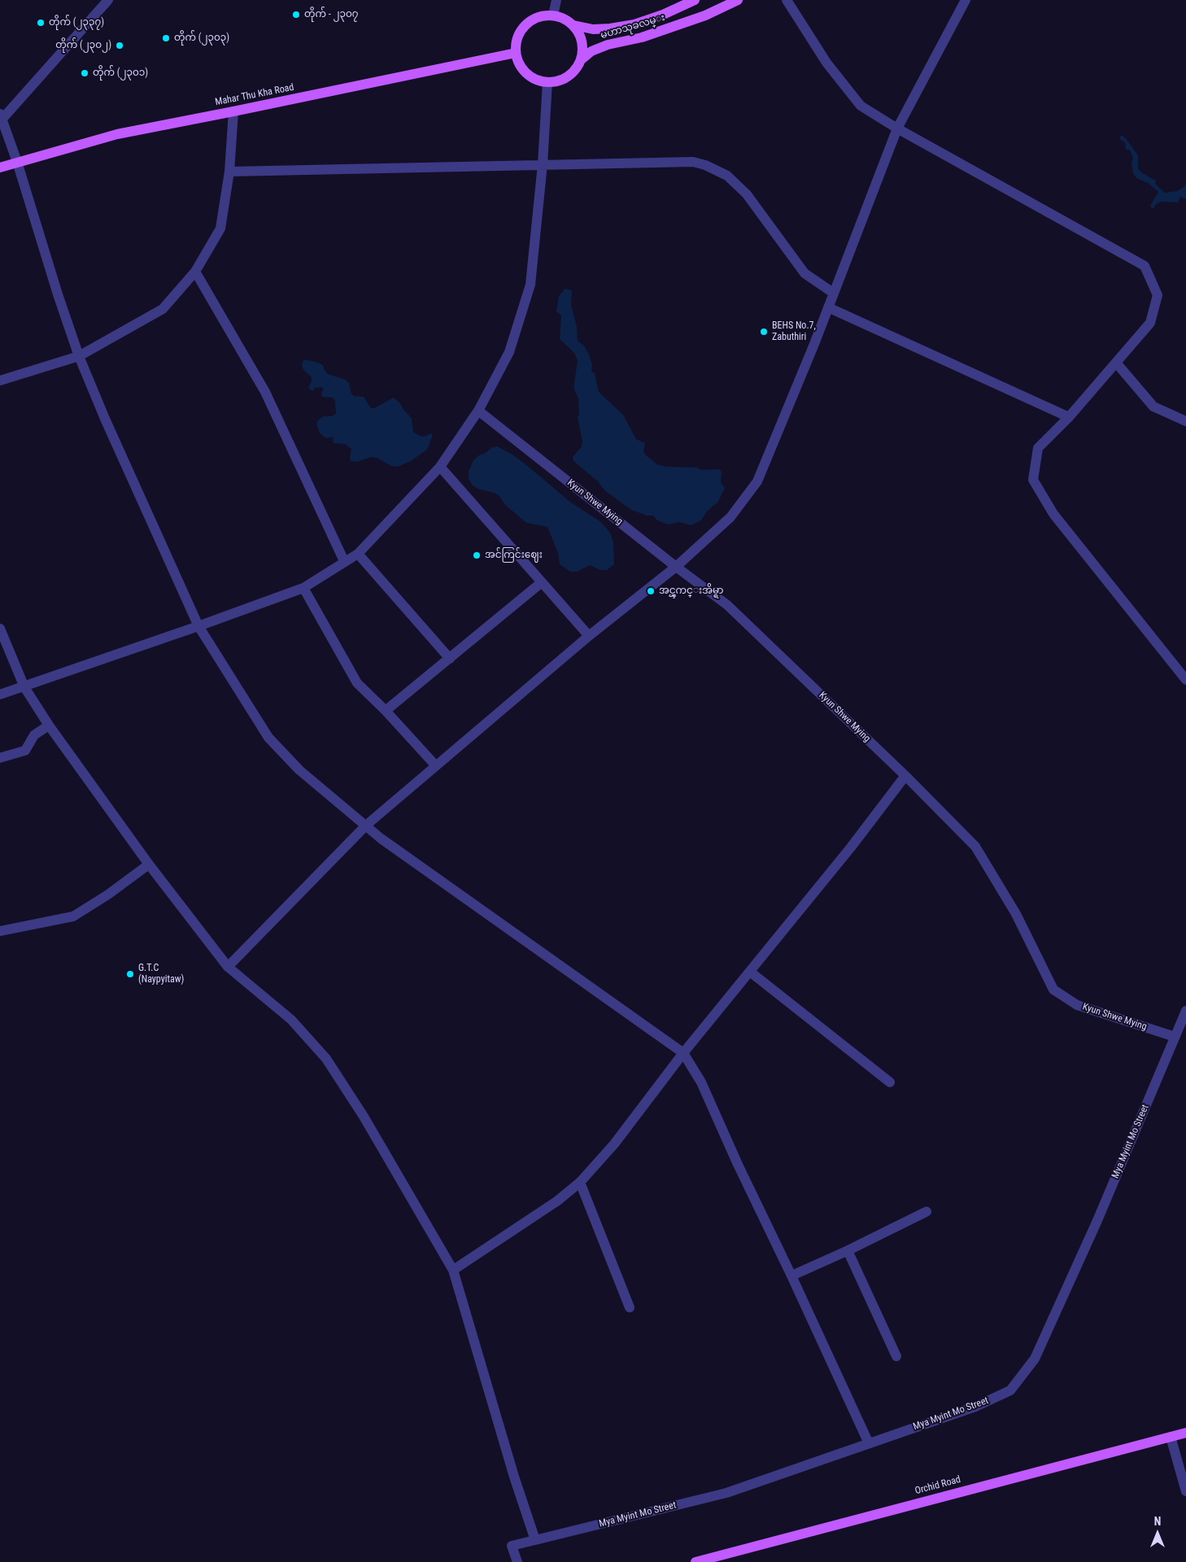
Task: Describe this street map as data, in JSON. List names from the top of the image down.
{
  "streets": {
    "main road": ["မဟာသုခလမ္း", "Mahar Thu Kha Road", "Orchid Road"],
    "street": ["Kyun Shwe Mying", "Mya Myint Mo Street"]
  },
  "crossings": [
    ["မဟာသုခလမ္း", "Mahar Thu Kha Road"],
    ["Kyun Shwe Mying", "Mya Myint Mo Street"]
  ],
  "places": [
    "တိုက် - ၂၃၀၇",
    "တိုက် (၂၃၃၇)",
    "တိုက် (၂၃၀၃)",
    "တိုက် (၂၃၀၂)",
    "တိုက် (၂၃၀၁)",
    "BEHS No.7, Zabuthiri",
    "အင်ကြင်းဈေး",
    "အင္ၾကင္းအိမ္ရာ",
    "G.T.C (Naypyitaw)"
  ],
  "north": "top"
}
